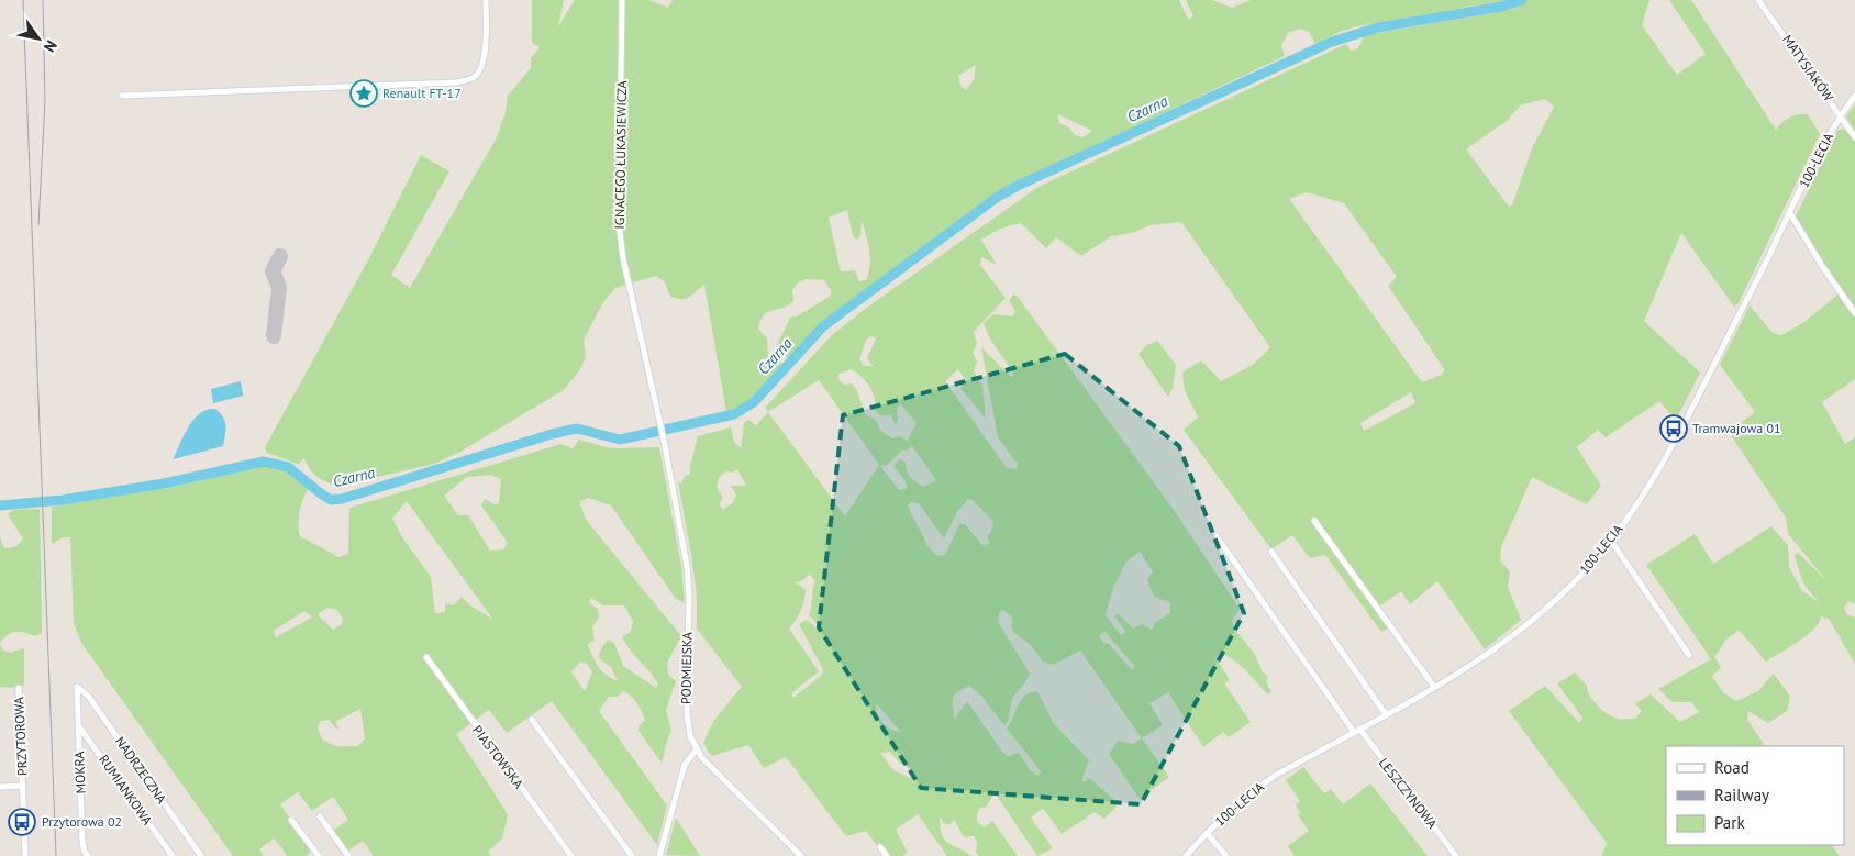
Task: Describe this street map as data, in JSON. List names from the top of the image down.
{
  "streets": {
    "street": [
      "MATYSIAKÓW",
      "IGNACEGO ŁUKASIEWICZA",
      "100-LECIA",
      "PODMIEJSKA",
      "PRZYTOROWA",
      "PIASTOWSKA",
      "NADRZECZNA",
      "MOKRA",
      "RUMIANKOWA",
      "LESZCZYNOWA"
    ]
  },
  "crossings": [
    ["MATYSIAKÓW", "100-LECIA"],
    ["IGNACEGO ŁUKASIEWICZA", "PODMIEJSKA"],
    ["100-LECIA", "LESZCZYNOWA"],
    ["NADRZECZNA", "MOKRA"],
    ["MOKRA", "RUMIANKOWA"]
  ],
  "water": ["Czarna"],
  "places": {
    "place": ["Renault FT-17"],
    "bus stop": ["Tramwajowa 01", "Przytorowa 02"]
  },
  "legend": ["Road", "Railway", "Park"],
  "north": "bottom right"
}
